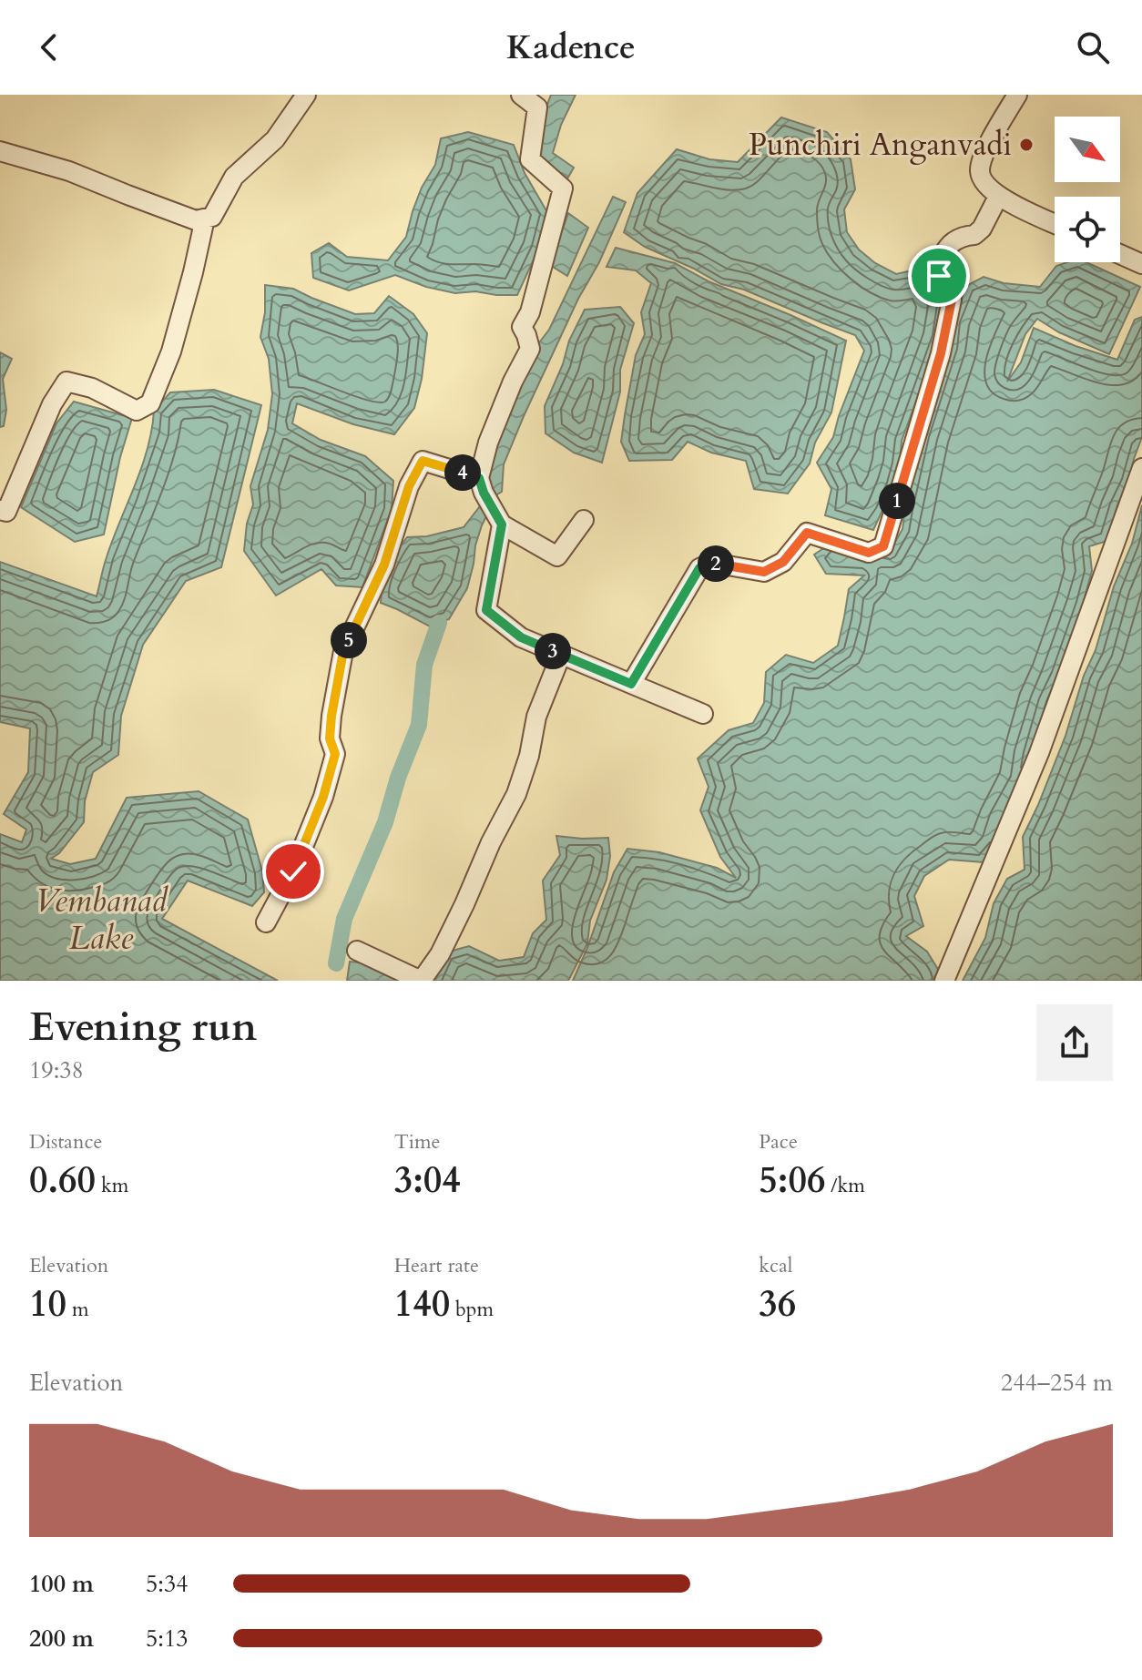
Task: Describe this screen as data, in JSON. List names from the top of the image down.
{
  "water": ["Vembanad Lake"],
  "places": ["Punchiri Anganvadi"],
  "north": "bottom right",
  "page": {
    "header": "Kadence",
    "pins": [
      "4",
      "1",
      "2",
      "5",
      "3"
    ],
    "heading": ["Evening run", "19:38"],
    "stats": [
      ["Distance", "0.60 km"],
      ["Time", "3:04"],
      ["Pace", "5:06 /km"],
      ["Elevation", "10 m"],
      ["Heart rate", "140 bpm"],
      ["kcal", "36"]
    ],
    "chart": ["Elevation", "244–254 m"],
    "list": [
      {
        "name": "100 m",
        "note": "5:34"
      },
      {
        "name": "200 m",
        "note": "5:13"
      }
    ]
  }
}
